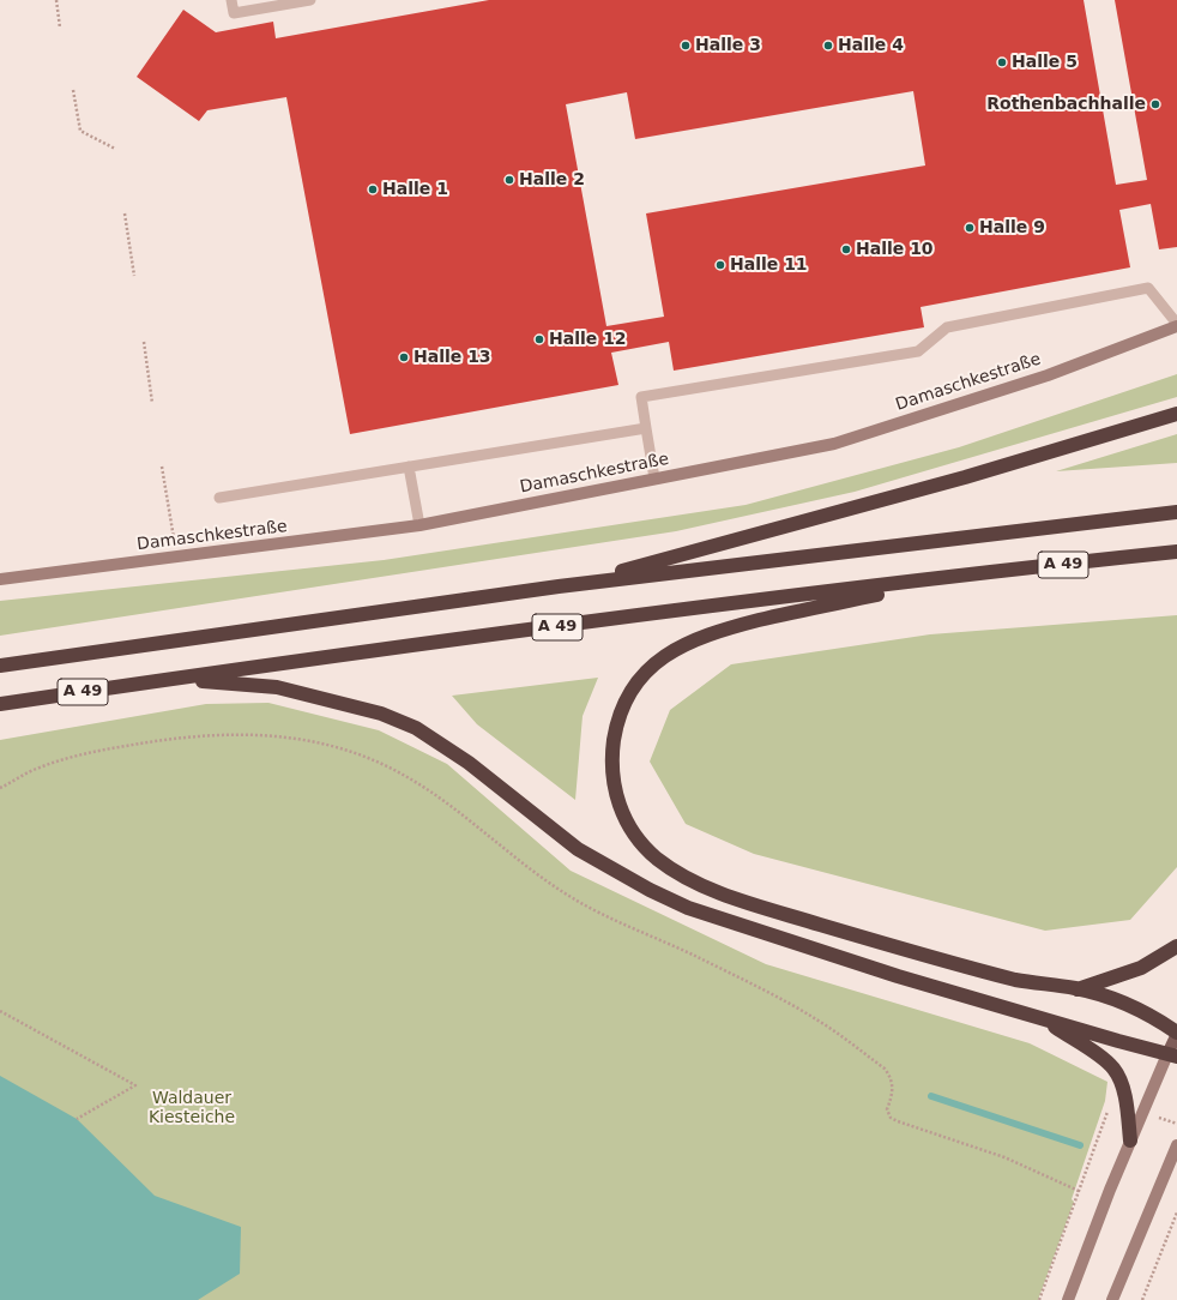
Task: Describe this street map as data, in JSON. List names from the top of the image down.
{
  "streets": {
    "highway": ["A 49"],
    "street": ["Damaschkestraße"]
  },
  "parks": ["Waldauer Kiesteiche"],
  "places": [
    "Halle 3",
    "Halle 4",
    "Halle 5",
    "Rothenbachhalle",
    "Halle 2",
    "Halle 1",
    "Halle 9",
    "Halle 10",
    "Halle 11",
    "Halle 12",
    "Halle 13"
  ]
}
